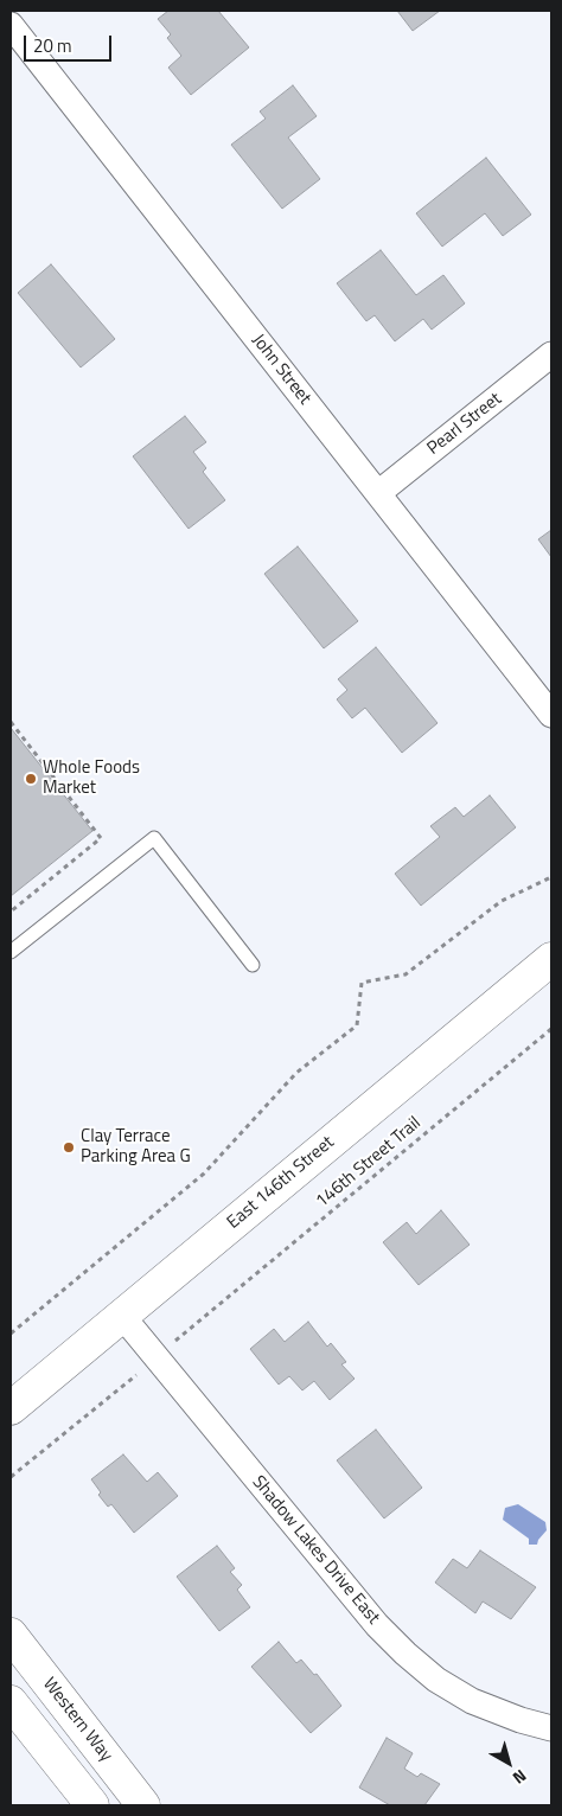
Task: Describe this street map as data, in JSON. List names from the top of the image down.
{
  "streets": {
    "main road": ["East 146th Street", "Western Way"],
    "street": ["John Street", "Pearl Street", "Shadow Lakes Drive East"],
    "path": ["146th Street Trail"]
  },
  "crossings": [
    ["John Street", "Pearl Street"],
    ["East 146th Street", "Shadow Lakes Drive East"]
  ],
  "places": ["Whole Foods Market", "Clay Terrace Parking Area G"],
  "scale_bar": "20 m",
  "north": "bottom right"
}
